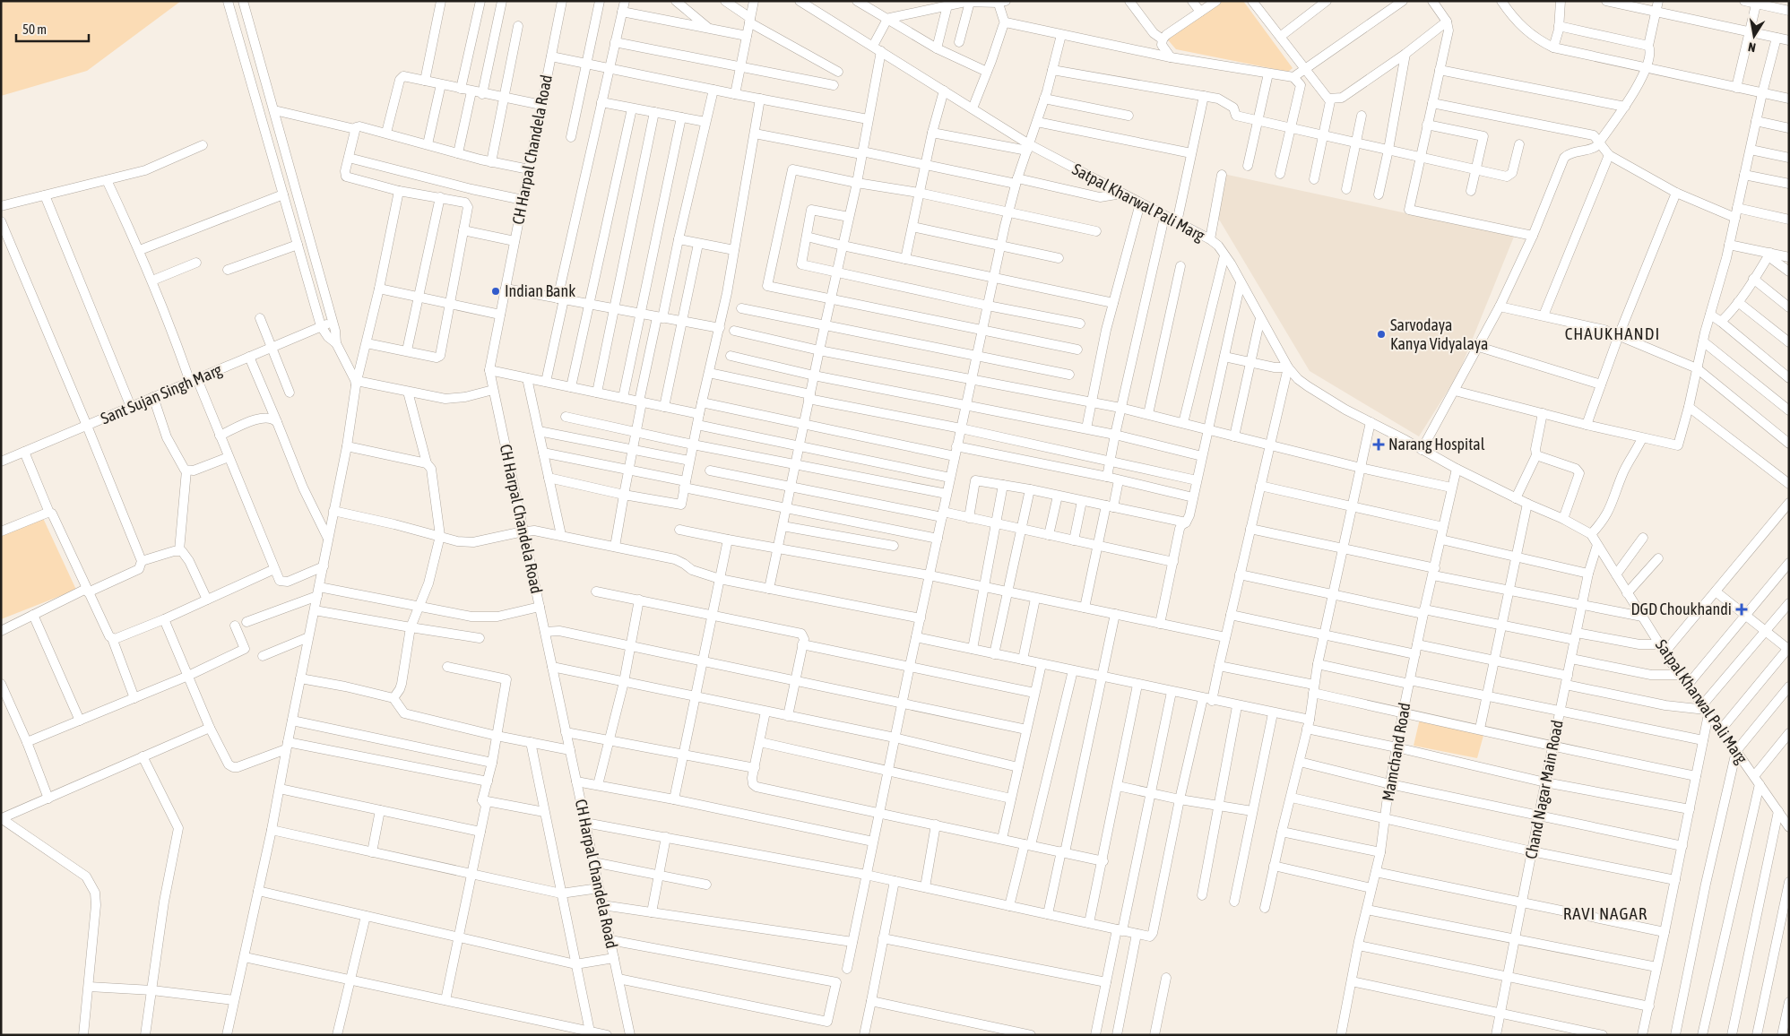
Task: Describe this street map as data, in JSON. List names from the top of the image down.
{
  "streets": {
    "street": [
      "CH Harpal Chandela Road",
      "Satpal Kharwal Pali Marg",
      "Sant Sujan Singh Marg",
      "Mamchand Road",
      "Chand Nagar Main Road"
    ]
  },
  "crossings": [
    ["Satpal Kharwal Pali Marg", "Mamchand Road"],
    ["Satpal Kharwal Pali Marg", "Chand Nagar Main Road"]
  ],
  "districts": ["CHAUKHANDI", "RAVI NAGAR"],
  "places": {
    "other": ["Indian Bank", "Sarvodaya Kanya Vidyalaya"],
    "health": ["Narang Hospital", "DGD Choukhandi"]
  },
  "scale_bar": "50 m",
  "north": "bottom"
}
